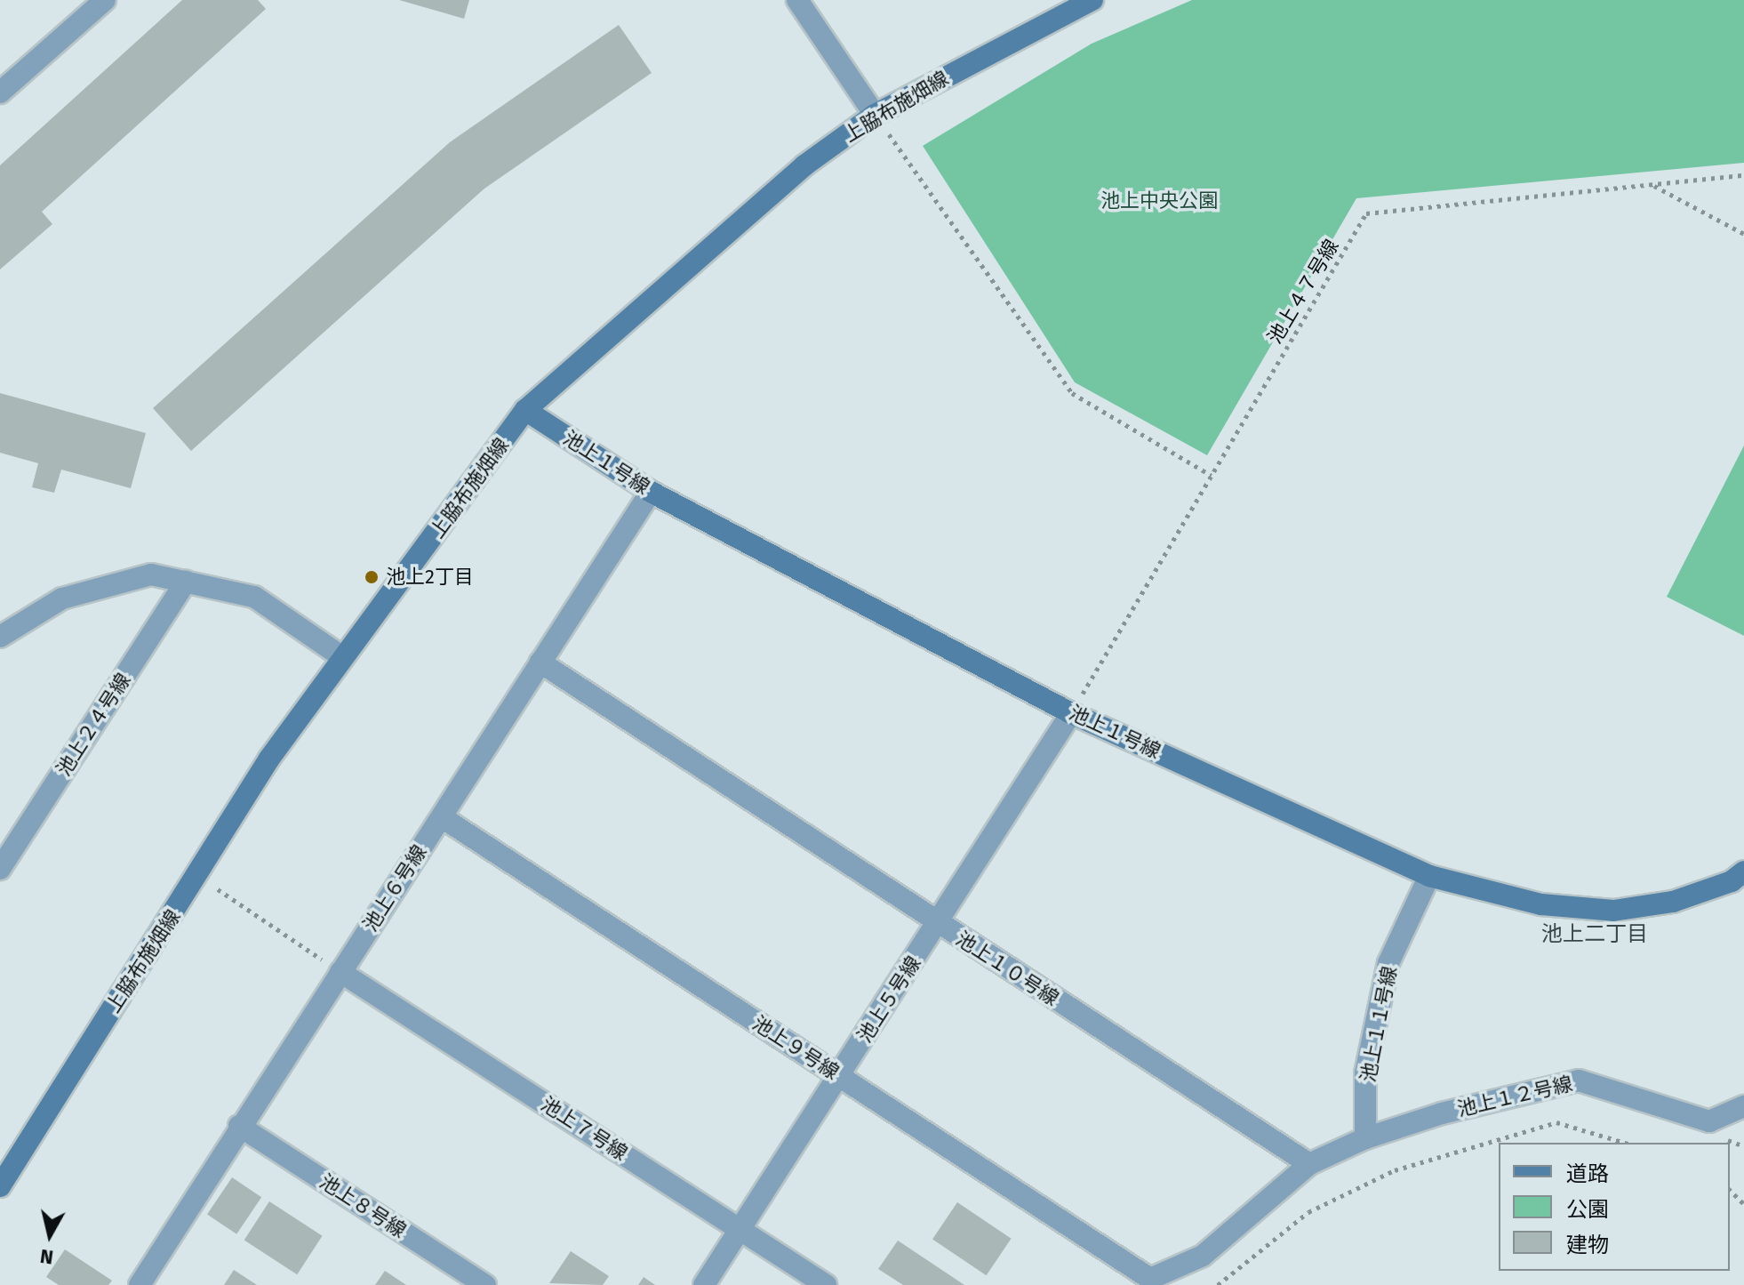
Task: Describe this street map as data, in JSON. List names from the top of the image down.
{
  "streets": {
    "street": [
      "上脇布施畑線",
      "池上１号線",
      "池上２４号線",
      "池上６号線",
      "池上１０号線",
      "池上５号線",
      "池上１１号線",
      "池上９号線",
      "池上１２号線",
      "池上７号線",
      "池上８号線"
    ],
    "path": ["池上４７号線"]
  },
  "crossings": [
    ["上脇布施畑線", "池上１号線"],
    ["池上４７号線", "池上１号線"],
    ["池上４７号線", "池上５号線"],
    ["池上１号線", "池上６号線"],
    ["池上１号線", "池上５号線"],
    ["池上１号線", "池上１１号線"],
    ["池上６号線", "池上１０号線"],
    ["池上６号線", "池上９号線"],
    ["池上６号線", "池上７号線"],
    ["池上６号線", "池上８号線"],
    ["池上１０号線", "池上５号線"],
    ["池上１０号線", "池上９号線"],
    ["池上１０号線", "池上１２号線"],
    ["池上５号線", "池上９号線"],
    ["池上５号線", "池上７号線"],
    ["池上１１号線", "池上１２号線"],
    ["池上９号線", "池上１２号線"]
  ],
  "districts": ["池上二丁目"],
  "parks": ["池上中央公園"],
  "places": ["池上2丁目"],
  "legend": ["道路", "公園", "建物"],
  "north": "bottom"
}
